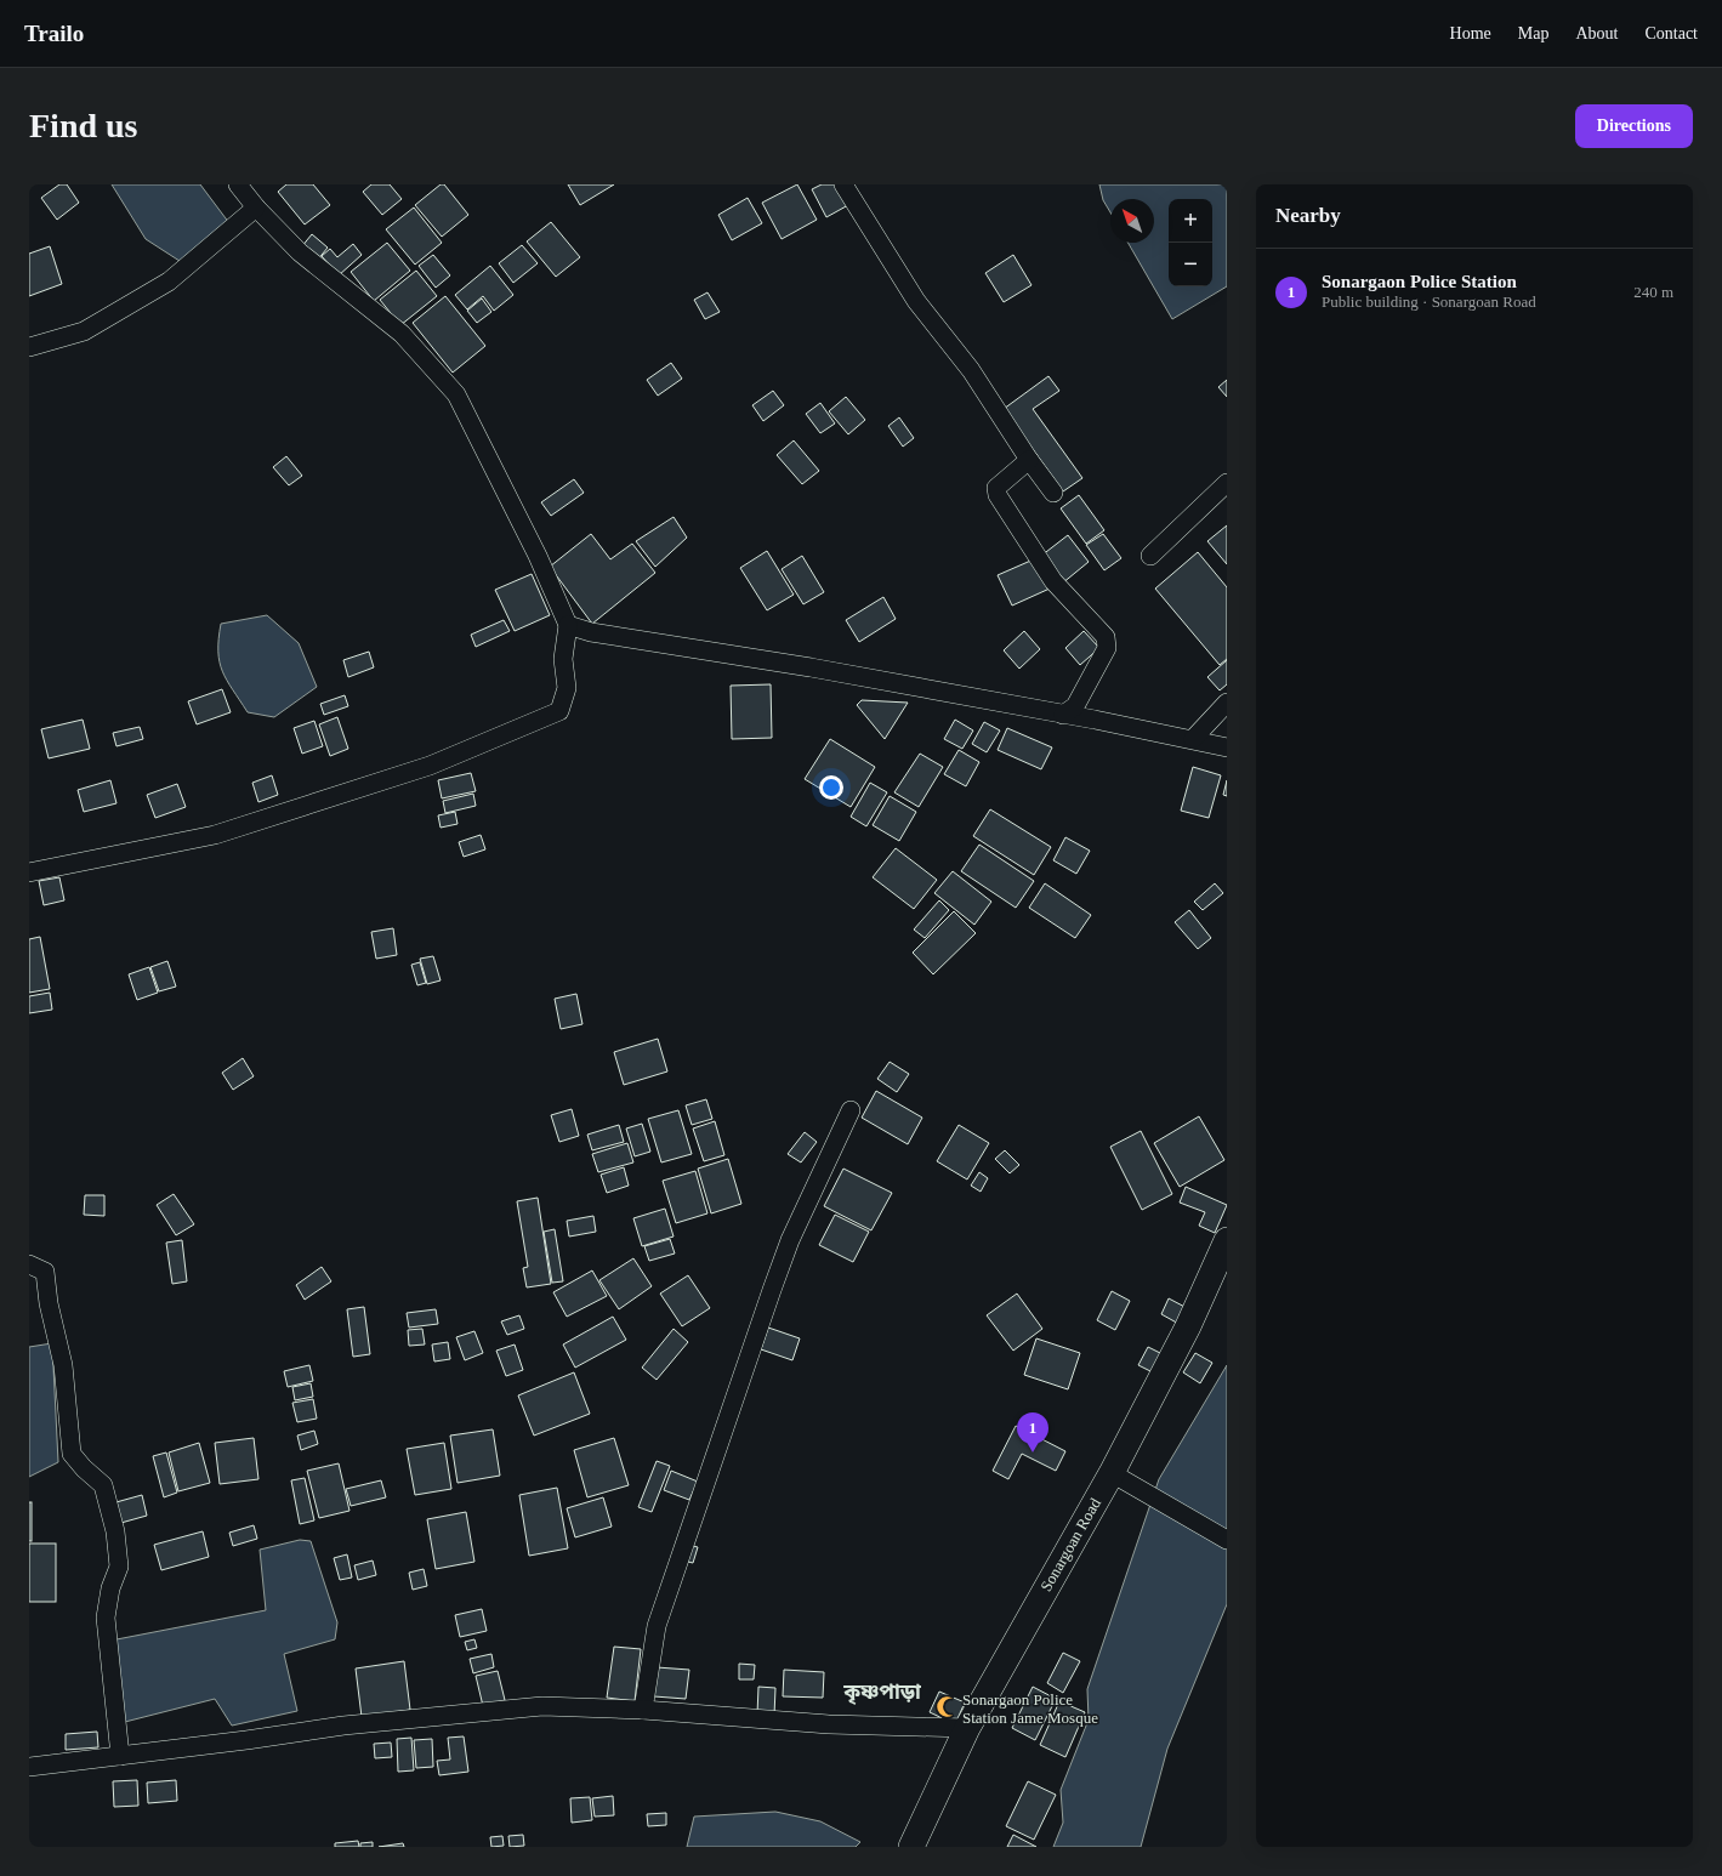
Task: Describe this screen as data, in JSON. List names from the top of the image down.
{
  "streets": {
    "main road": ["Sonargoan Road"]
  },
  "districts": ["কৃষ্ণপাড়া"],
  "places": {
    "mosque": ["Sonargaon Police Station Jame Mosque"]
  },
  "north": "top left",
  "page": {
    "header": "Trailo",
    "nav": [
      "Home",
      "Map",
      "About",
      "Contact"
    ],
    "buttons": "Directions",
    "title": "Find us",
    "heading": "Nearby",
    "map_buttons": ["+", "−"],
    "list": [
      {
        "mark": "1",
        "name": "Sonargaon Police Station",
        "note": "Public building · Sonargoan Road",
        "value": "240 m"
      }
    ],
    "pins": "1"
  }
}
